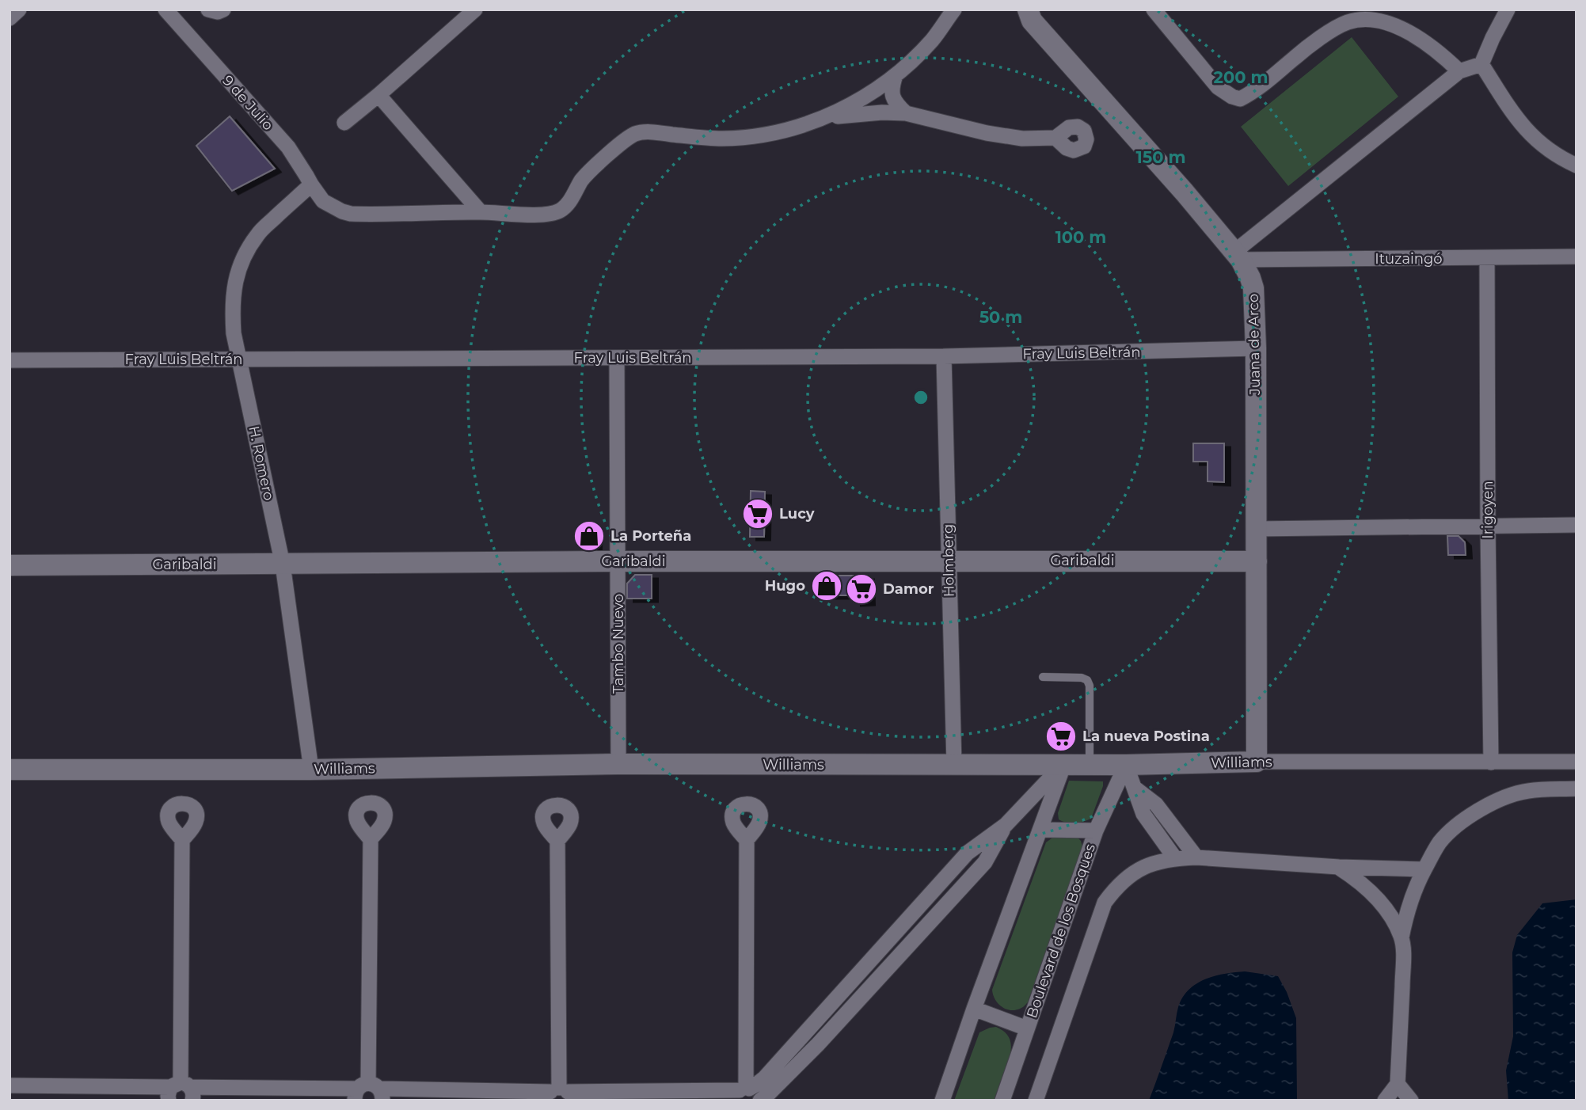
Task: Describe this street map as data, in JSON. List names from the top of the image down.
{
  "streets": {
    "street": [
      "9 de Julio",
      "Ituzaingó",
      "Juana de Arco",
      "Fray Luis Beltrán",
      "H. Romero",
      "Irigoyen",
      "Holmberg",
      "Garibaldi",
      "Tambo Nuevo",
      "Williams",
      "Boulevard de los Bosques"
    ]
  },
  "crossings": [
    ["9 de Julio", "H. Romero"],
    ["Ituzaingó", "Juana de Arco"],
    ["Ituzaingó", "Irigoyen"],
    ["Juana de Arco", "Fray Luis Beltrán"],
    ["Juana de Arco", "Garibaldi"],
    ["Juana de Arco", "Williams"],
    ["Fray Luis Beltrán", "H. Romero"],
    ["Fray Luis Beltrán", "Holmberg"],
    ["Fray Luis Beltrán", "Tambo Nuevo"],
    ["H. Romero", "Garibaldi"],
    ["H. Romero", "Williams"],
    ["Irigoyen", "Williams"],
    ["Holmberg", "Garibaldi"],
    ["Holmberg", "Williams"],
    ["Garibaldi", "Tambo Nuevo"],
    ["Tambo Nuevo", "Williams"],
    ["Williams", "Boulevard de los Bosques"]
  ],
  "places": {
    "supermarket": ["Lucy", "Damor", "La nueva Postina"],
    "shop": ["La Porteña", "Hugo"]
  },
  "rings": [
    "200 m",
    "150 m",
    "100 m",
    "50 m"
  ]
}
